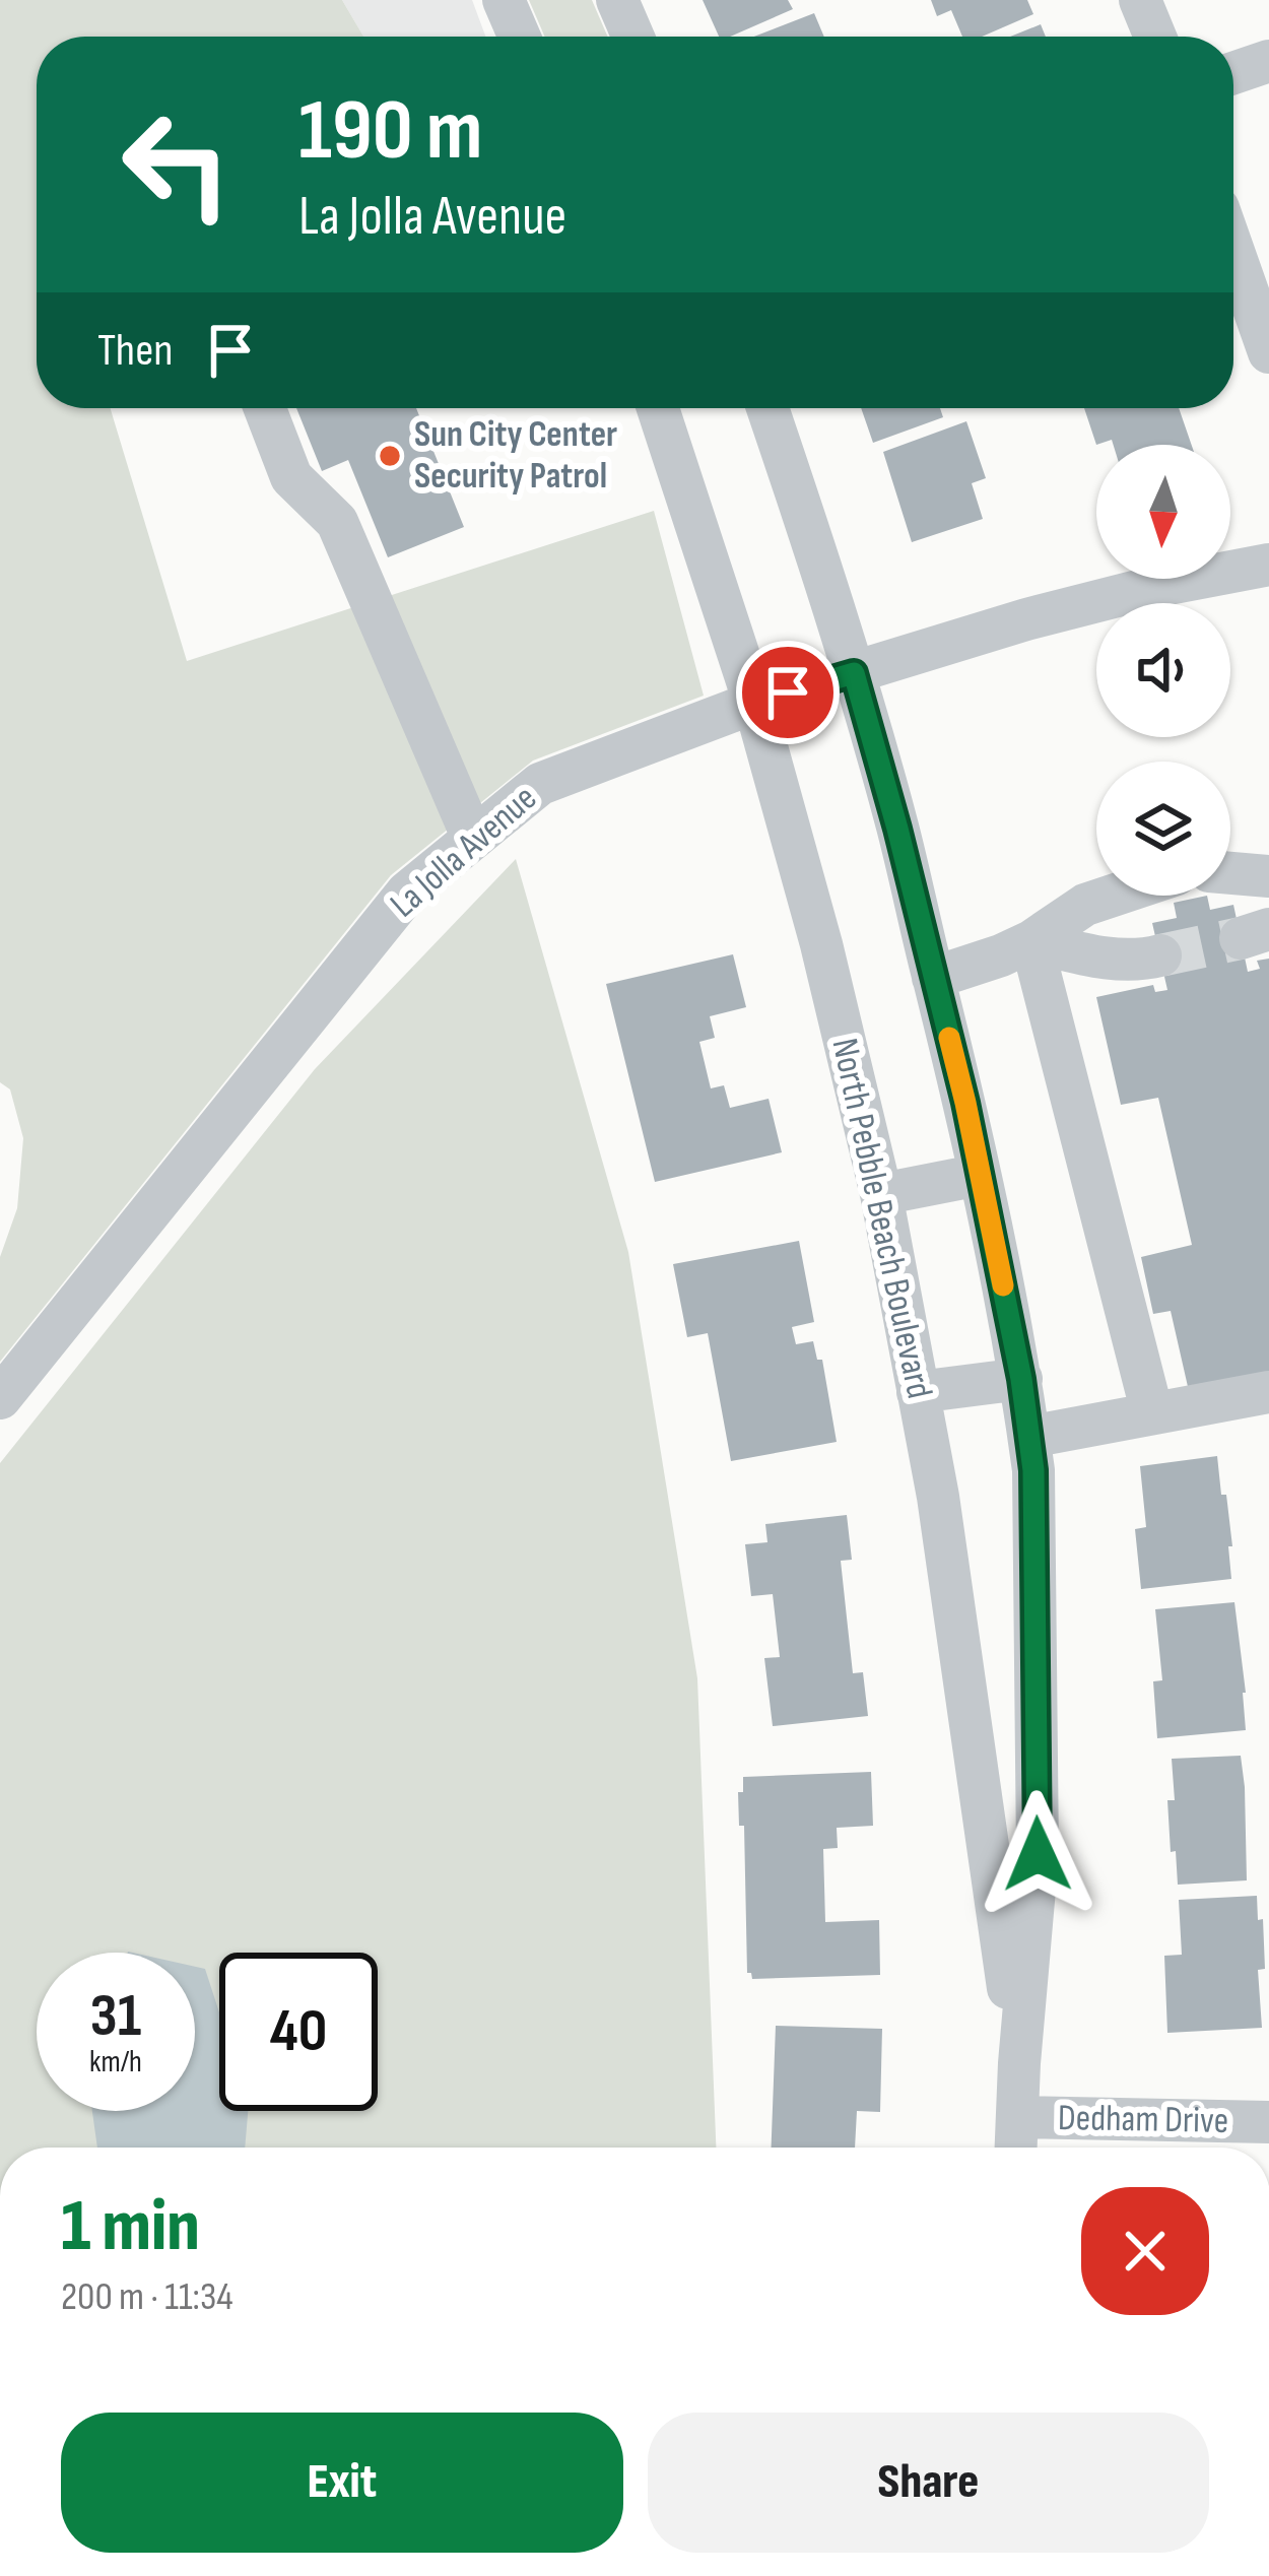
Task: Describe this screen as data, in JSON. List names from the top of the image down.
{
  "streets": {
    "street": ["La Jolla Avenue", "North Pebble Beach Boulevard", "Dedham Drive"]
  },
  "crossings": [
    ["La Jolla Avenue", "North Pebble Beach Boulevard"],
    ["North Pebble Beach Boulevard", "Dedham Drive"]
  ],
  "places": ["Sun City Center Security Patrol"],
  "north": "bottom",
  "page": {
    "turn": ["190 m", "La Jolla Avenue"],
    "then": "Then",
    "speed": "31 km/h",
    "limit": "40",
    "heading": ["1 min", "200 m · 11:34"],
    "buttons": ["Exit", "Share"]
  }
}
